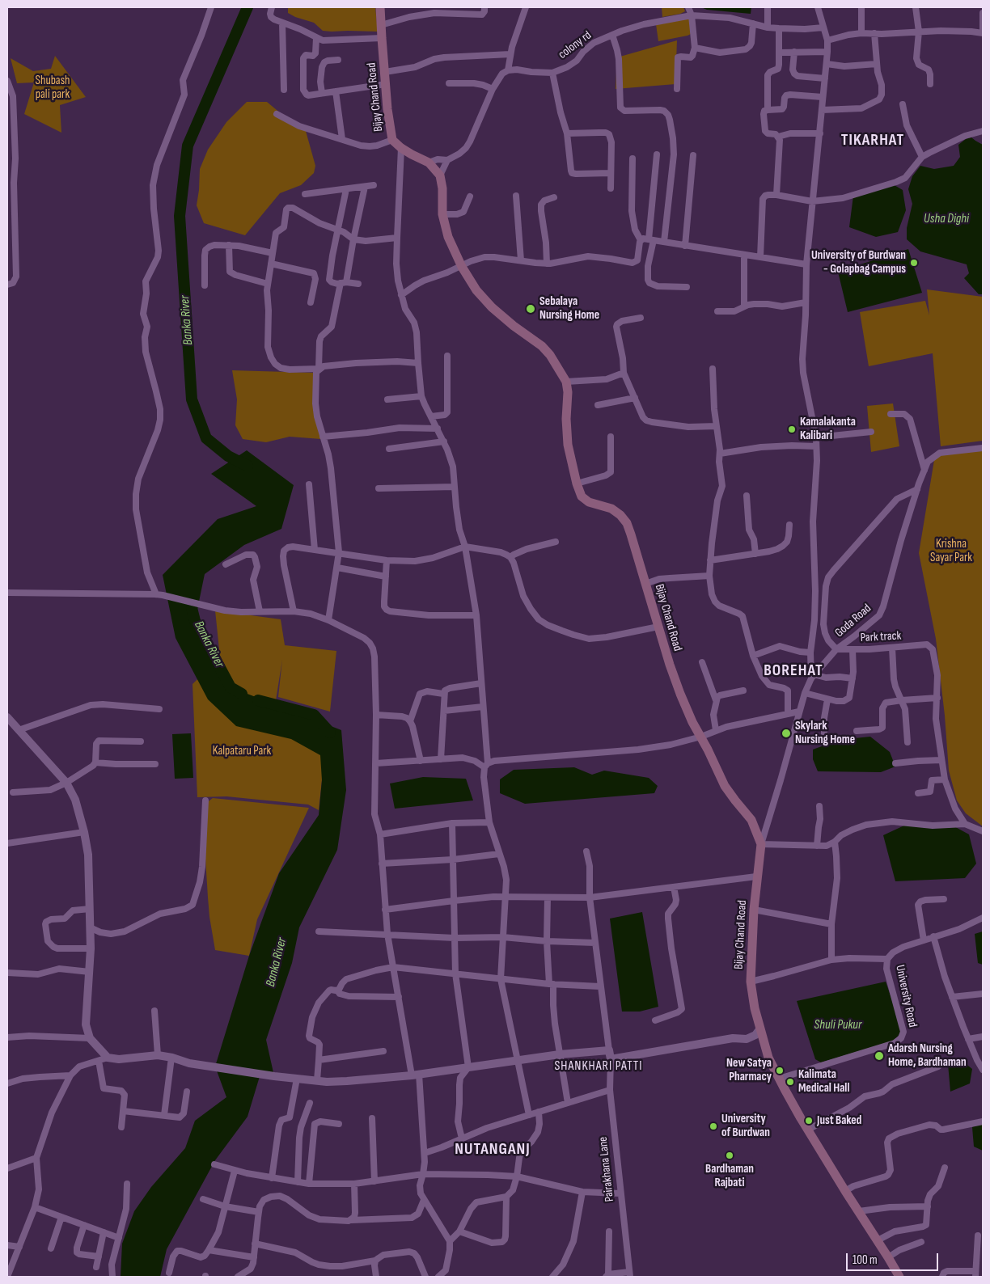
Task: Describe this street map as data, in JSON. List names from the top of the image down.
{
  "streets": {
    "main road": ["Bijay Chand Road"],
    "street": [
      "colony rd",
      "Goda Road",
      "Park track",
      "University Road",
      "Pairakhana Lane"
    ]
  },
  "crossings": [
    ["Bijay Chand Road", "Goda Road"],
    ["Bijay Chand Road", "University Road"],
    ["Goda Road", "Park track"]
  ],
  "districts": [
    "TIKARHAT",
    "BOREHAT",
    "SHANKHARI PATTI",
    "NUTANGANJ"
  ],
  "water": ["Usha Dighi", "Banka River", "Shuli Pukur"],
  "parks": ["Shubash pali park", "Krishna Sayar Park", "Kalpataru Park"],
  "places": [
    "University of Burdwan - Golapbag Campus",
    "Sebalaya Nursing Home",
    "Kamalakanta Kalibari",
    "Skylark Nursing Home",
    "Adarsh Nursing Home, Bardhaman",
    "New Satya Pharmacy",
    "Kalimata Medical Hall",
    "Just Baked",
    "University of Burdwan",
    "Bardhaman Rajbati"
  ],
  "scale_bar": "100 m"
}
